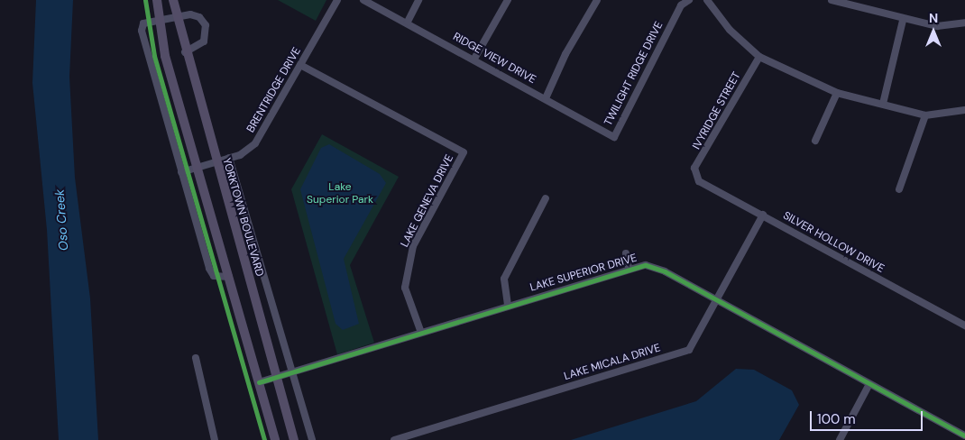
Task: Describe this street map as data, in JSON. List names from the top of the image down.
{
  "streets": {
    "main road": ["YORKTOWN BOULEVARD"],
    "street": [
      "RIDGE VIEW DRIVE",
      "TWILIGHT RIDGE DRIVE",
      "BRENTRIDGE DRIVE",
      "IVYRIDGE STREET",
      "LAKE GENEVA DRIVE",
      "SILVER HOLLOW DRIVE",
      "LAKE SUPERIOR DRIVE",
      "LAKE MICALA DRIVE"
    ]
  },
  "crossings": [
    ["RIDGE VIEW DRIVE", "TWILIGHT RIDGE DRIVE"],
    ["BRENTRIDGE DRIVE", "LAKE GENEVA DRIVE"],
    ["BRENTRIDGE DRIVE", "YORKTOWN BOULEVARD"],
    ["IVYRIDGE STREET", "SILVER HOLLOW DRIVE"],
    ["LAKE GENEVA DRIVE", "LAKE SUPERIOR DRIVE"],
    ["YORKTOWN BOULEVARD", "LAKE SUPERIOR DRIVE"],
    ["SILVER HOLLOW DRIVE", "LAKE MICALA DRIVE"],
    ["LAKE SUPERIOR DRIVE", "LAKE MICALA DRIVE"]
  ],
  "water": ["Oso Creek"],
  "parks": ["Lake Superior Park"],
  "scale_bar": "100 m",
  "north": "top"
}
